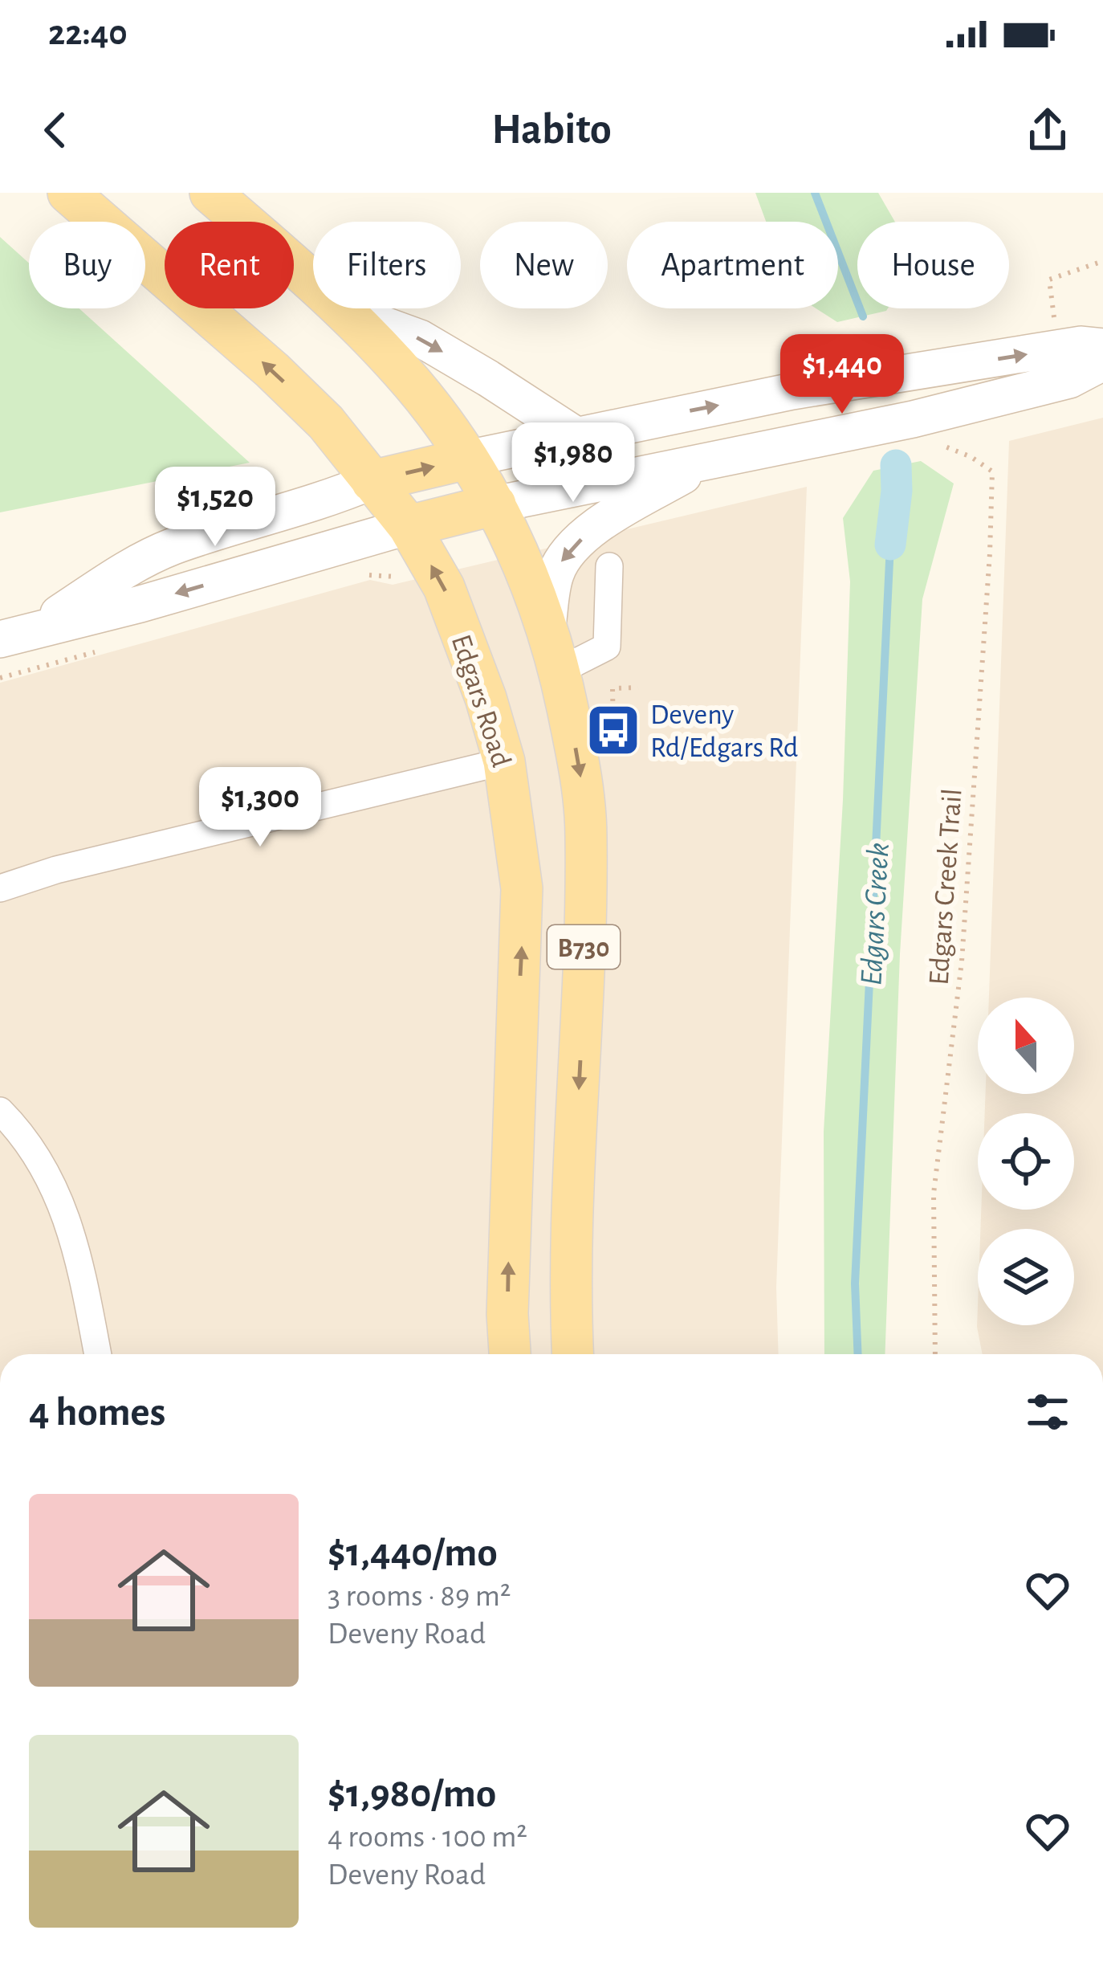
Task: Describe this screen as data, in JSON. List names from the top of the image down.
{
  "streets": {
    "main road": ["Edgars Road", "B730"],
    "path": ["Edgars Creek Trail"]
  },
  "water": ["Edgars Creek"],
  "places": {
    "bus stop": ["Deveny Rd/Edgars Rd"]
  },
  "north": "top",
  "page": {
    "status": "22:40",
    "header": "Habito",
    "chip": [
      "Buy",
      "Rent",
      "Filters",
      "New",
      "Apartment",
      "House"
    ],
    "price": [
      "$1,440",
      "$1,980",
      "$1,520",
      "$1,300"
    ],
    "heading": "4 homes",
    "list": [
      {
        "name": "$1,440/mo",
        "note": "3 rooms · 89 m² · Deveny Road"
      },
      {
        "name": "$1,980/mo",
        "note": "4 rooms · 100 m² · Deveny Road"
      }
    ]
  }
}
